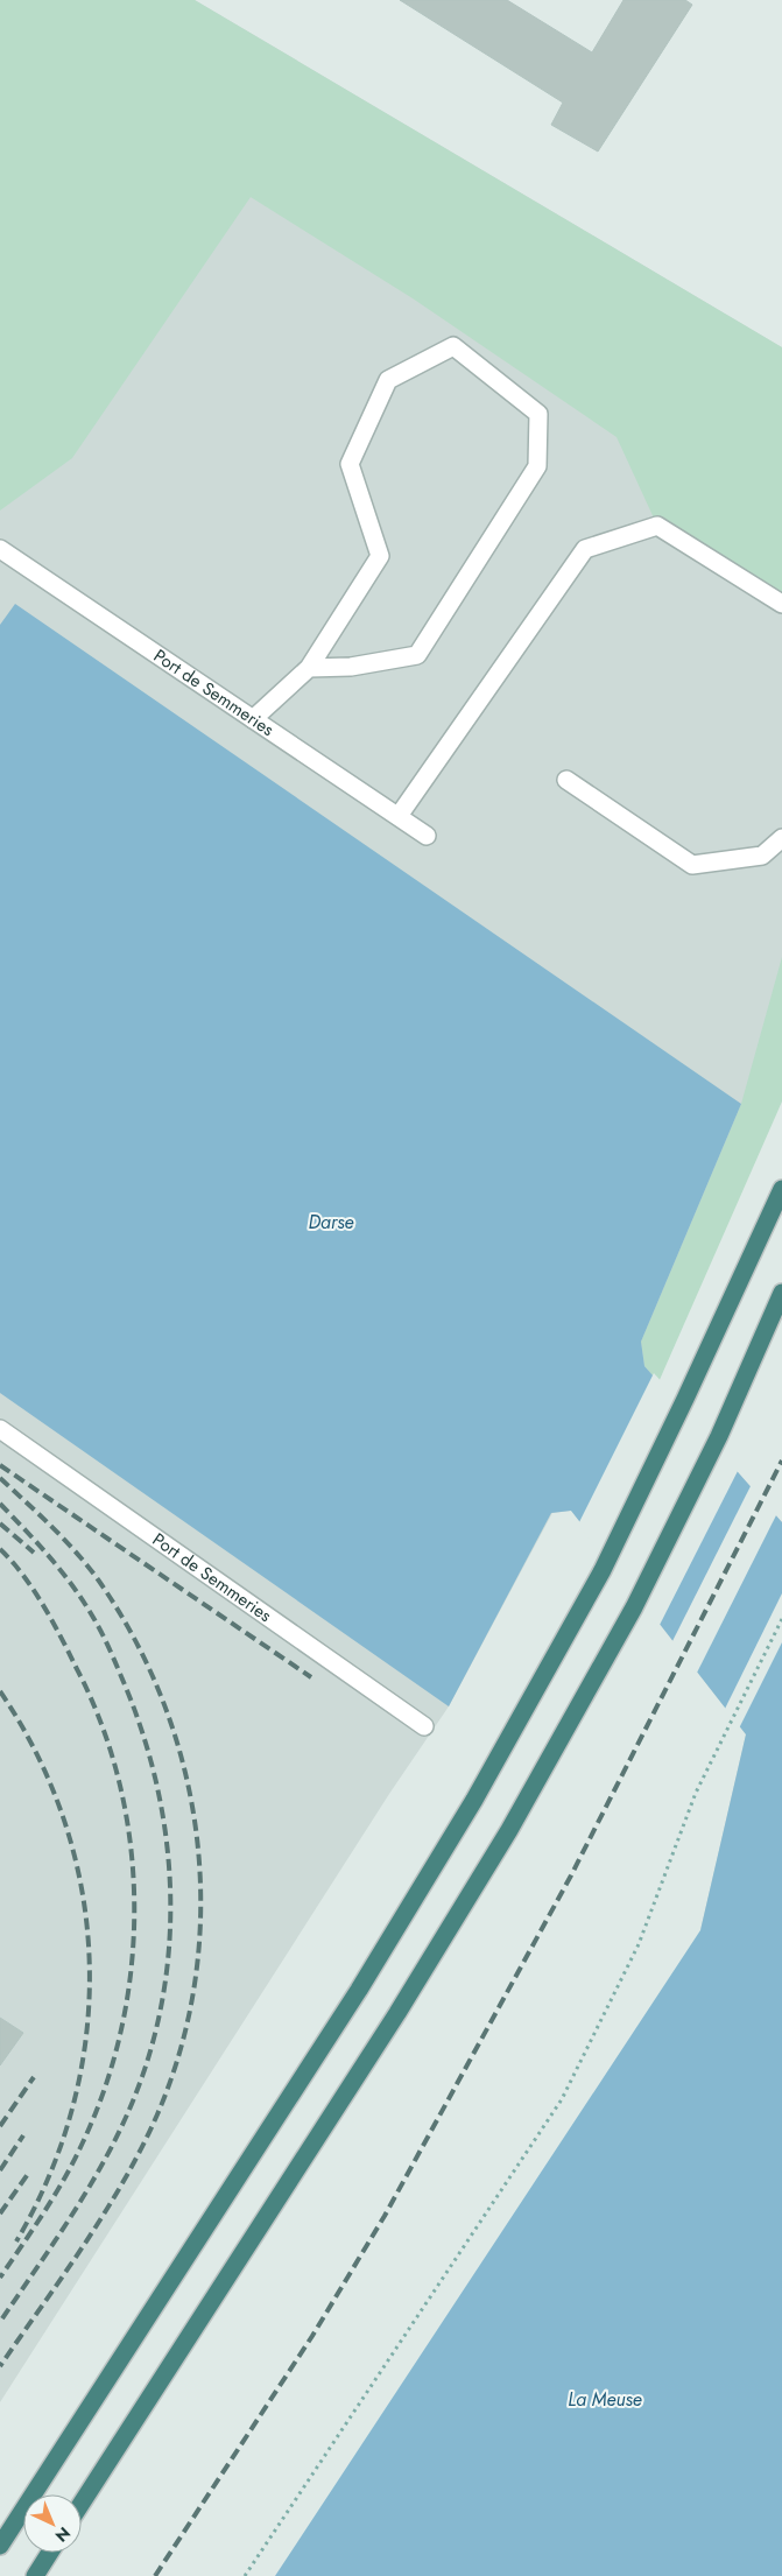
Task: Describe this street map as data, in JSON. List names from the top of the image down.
{
  "streets": {
    "lane": ["Port de Semmeries"]
  },
  "water": ["Darse", "La Meuse"],
  "north": "bottom right"
}
